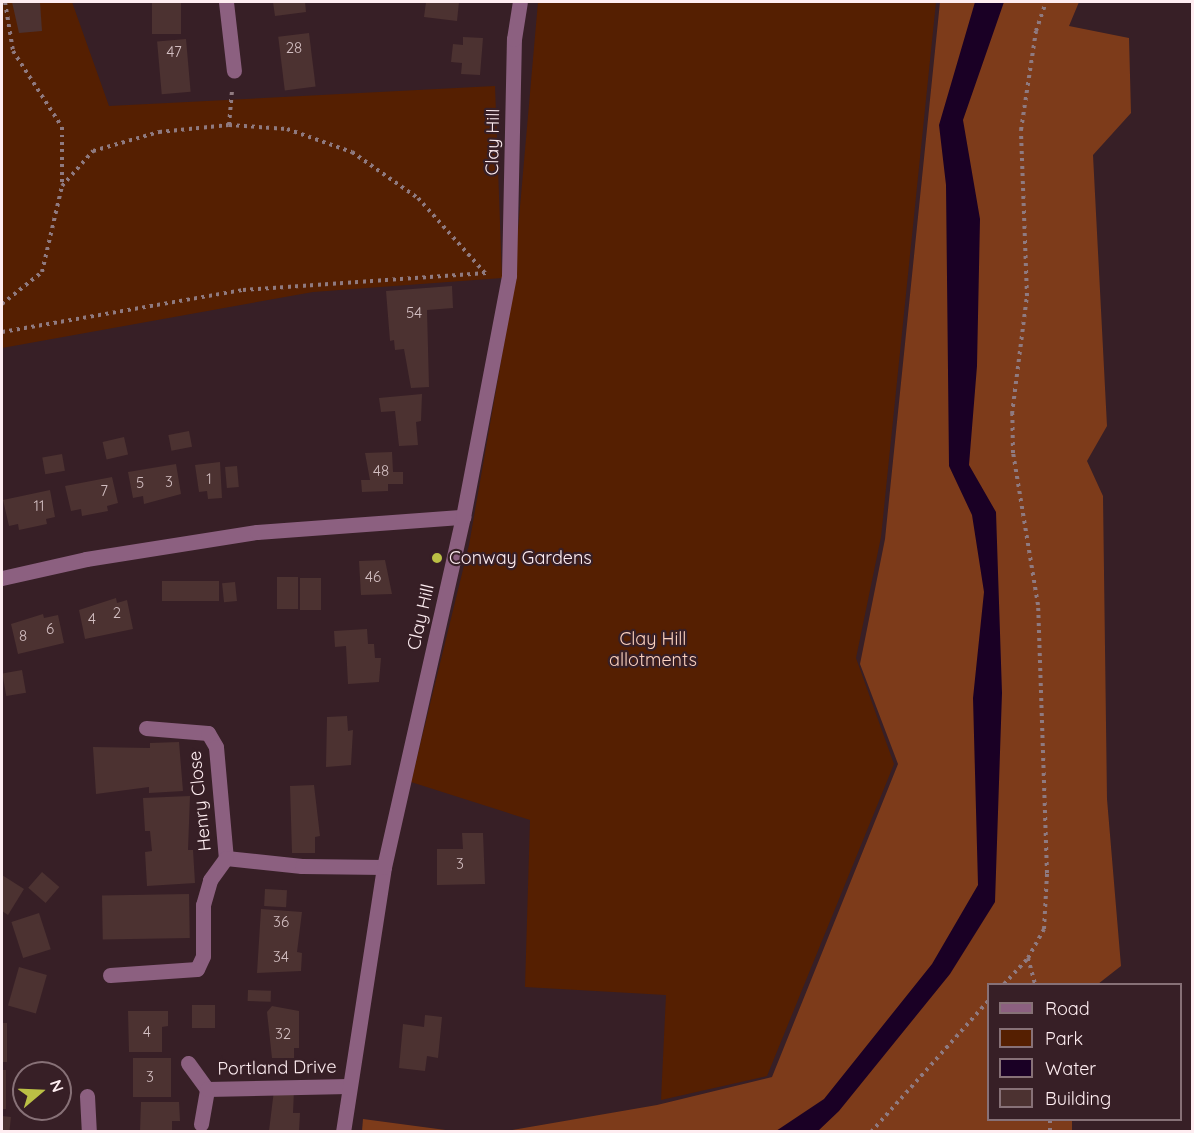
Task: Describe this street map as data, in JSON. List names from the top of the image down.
{
  "streets": {
    "street": ["Clay Hill", "Henry Close", "Portland Drive"]
  },
  "crossings": [
    ["Clay Hill", "Henry Close"],
    ["Clay Hill", "Portland Drive"]
  ],
  "parks": ["Clay Hill allotments"],
  "places": ["Conway Gardens"],
  "house_numbers": [
    "28",
    "47",
    "54",
    "48",
    "1",
    "3",
    "5",
    "7",
    "11",
    "46",
    "2",
    "4",
    "6",
    "8",
    "3",
    "36",
    "34",
    "4",
    "32",
    "3"
  ],
  "legend": [
    "Road",
    "Park",
    "Water",
    "Building"
  ],
  "north": "right"
}
